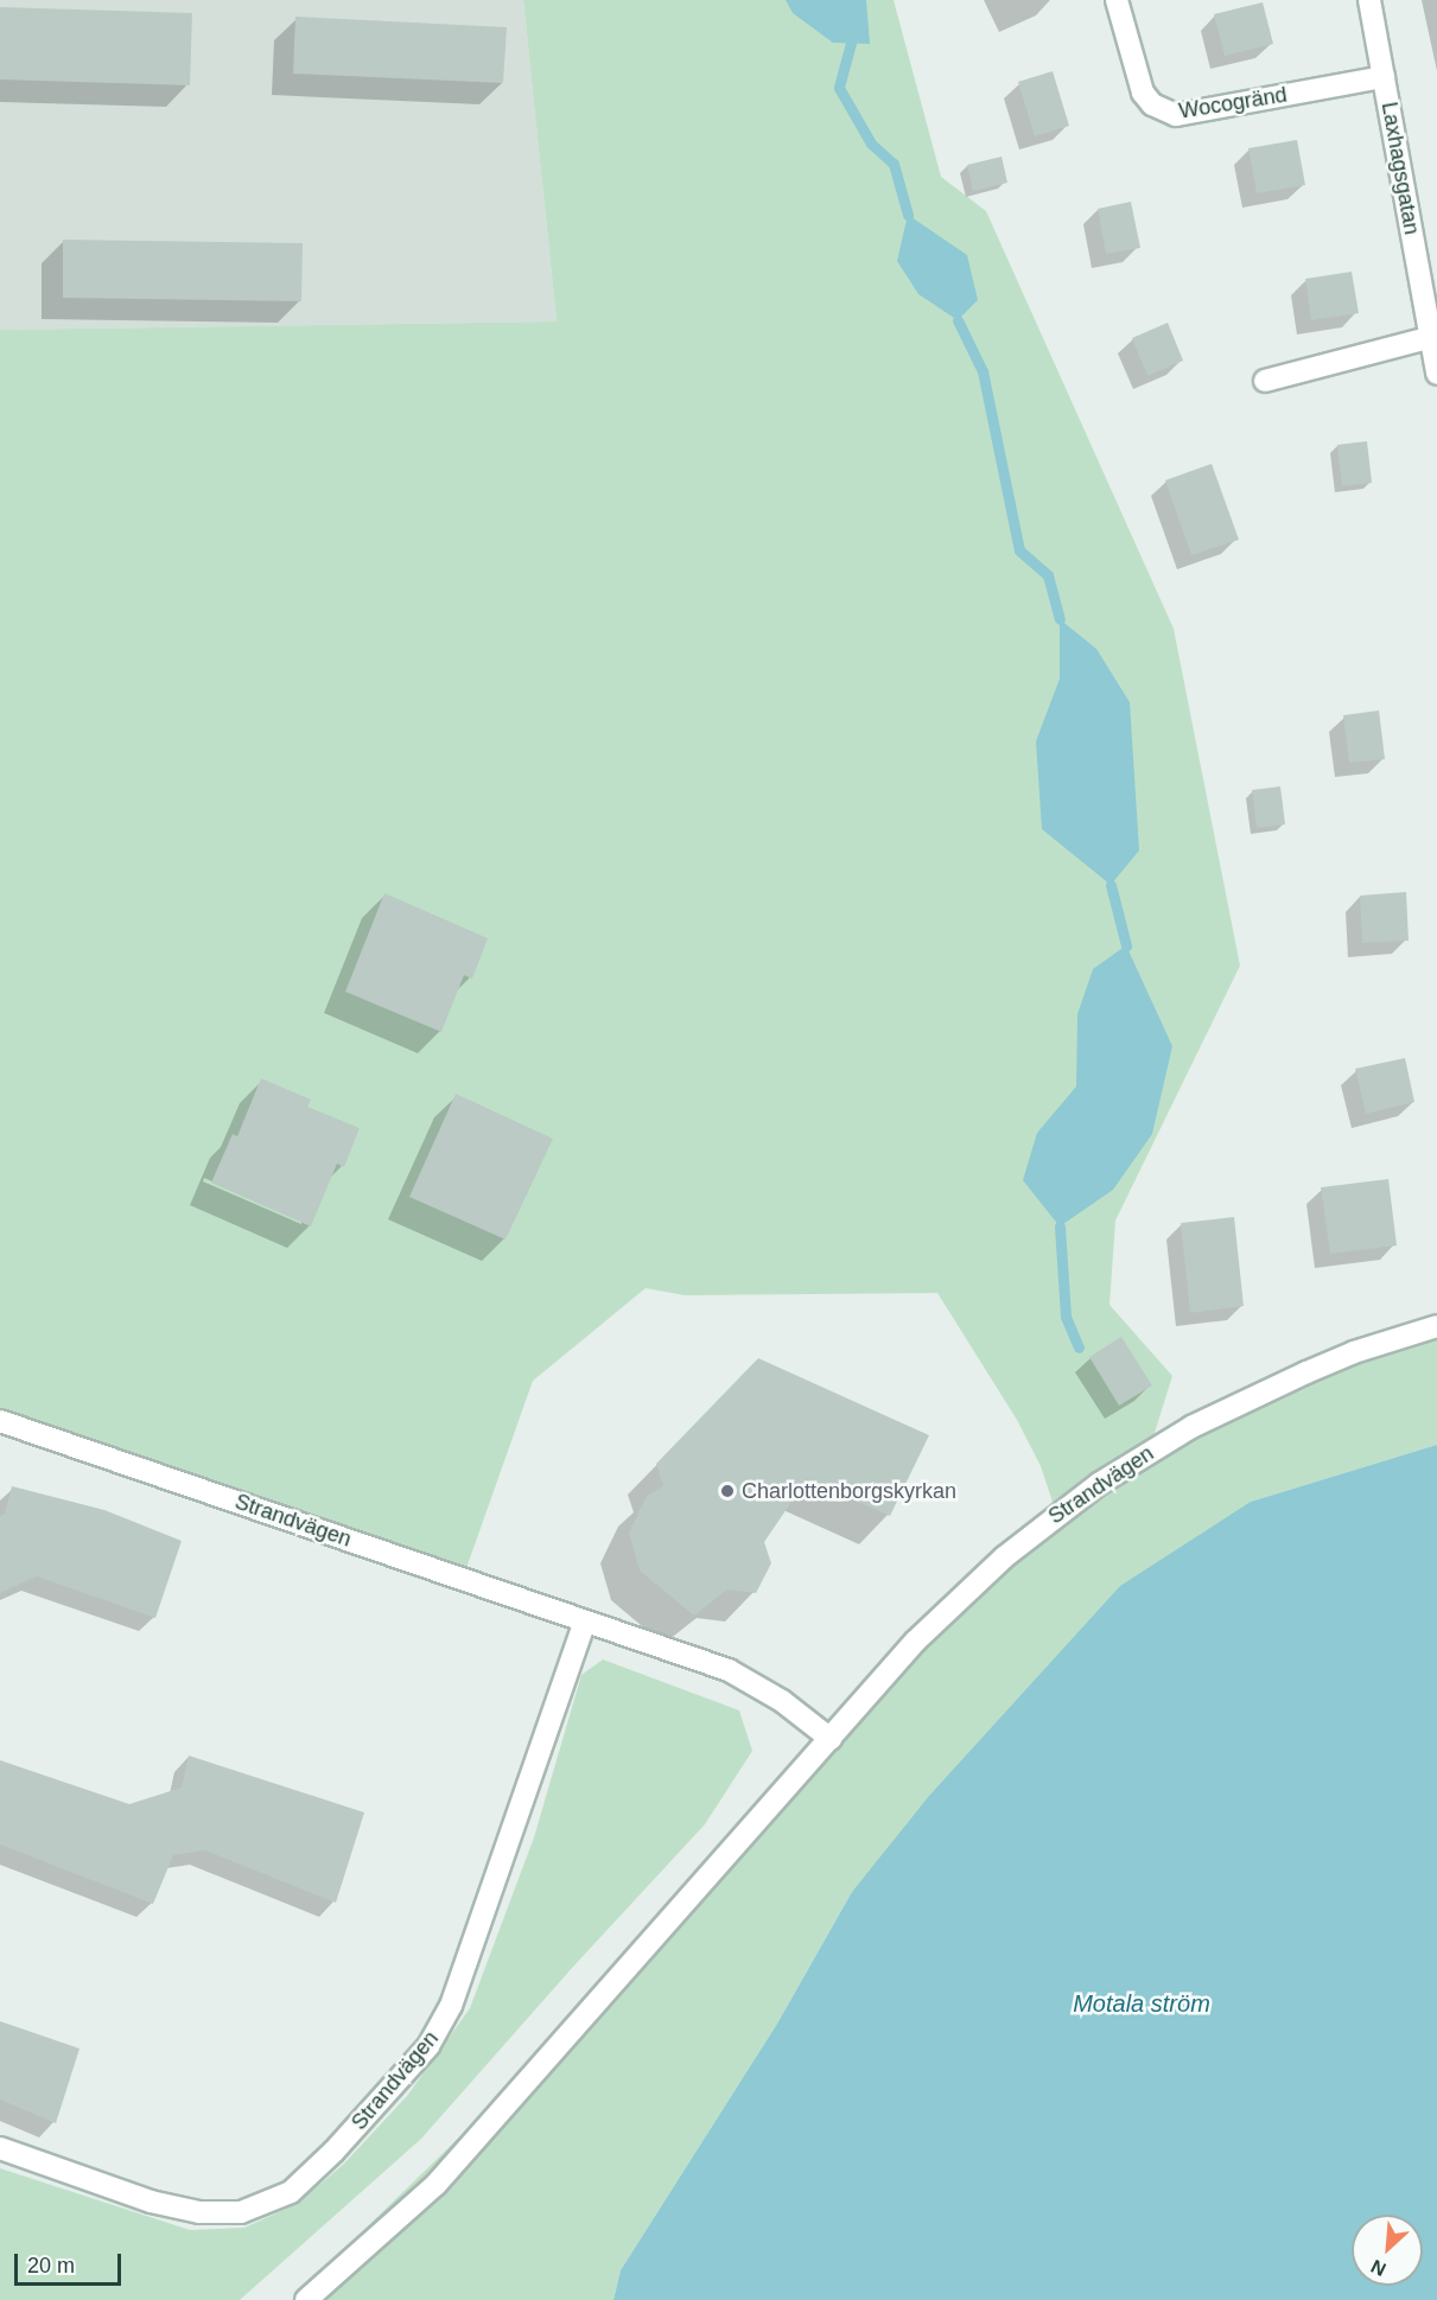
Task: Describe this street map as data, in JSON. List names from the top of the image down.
{
  "streets": {
    "street": ["Wocogränd", "Laxhagsgatan", "Strandvägen"]
  },
  "crossings": [
    ["Wocogränd", "Laxhagsgatan"]
  ],
  "water": ["Motala ström"],
  "places": ["Charlottenborgskyrkan"],
  "scale_bar": "20 m",
  "north": "bottom left"
}
